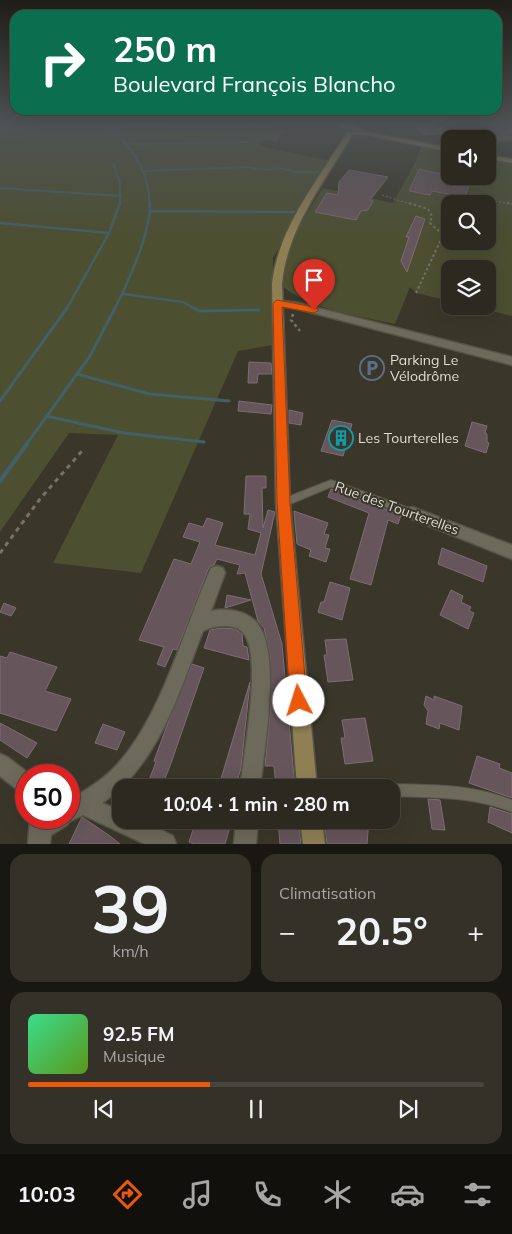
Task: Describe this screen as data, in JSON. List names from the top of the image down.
{
  "streets": {
    "street": ["Rue des Tourterelles"]
  },
  "places": {
    "parking": ["Parking Le Vélodrôme"],
    "building": ["Les Tourterelles"]
  },
  "page": {
    "turn": ["250 m", "Boulevard François Blancho"],
    "limit": "50",
    "trip": "10:04 · 1 min · 280 m",
    "tile": [
      ["39", "km/h"],
      "Climatisation"
    ],
    "heat": ["−", "20.5°", "+"],
    "song": ["92.5 FM", "Musique"],
    "tabs": "10:03"
  }
}
